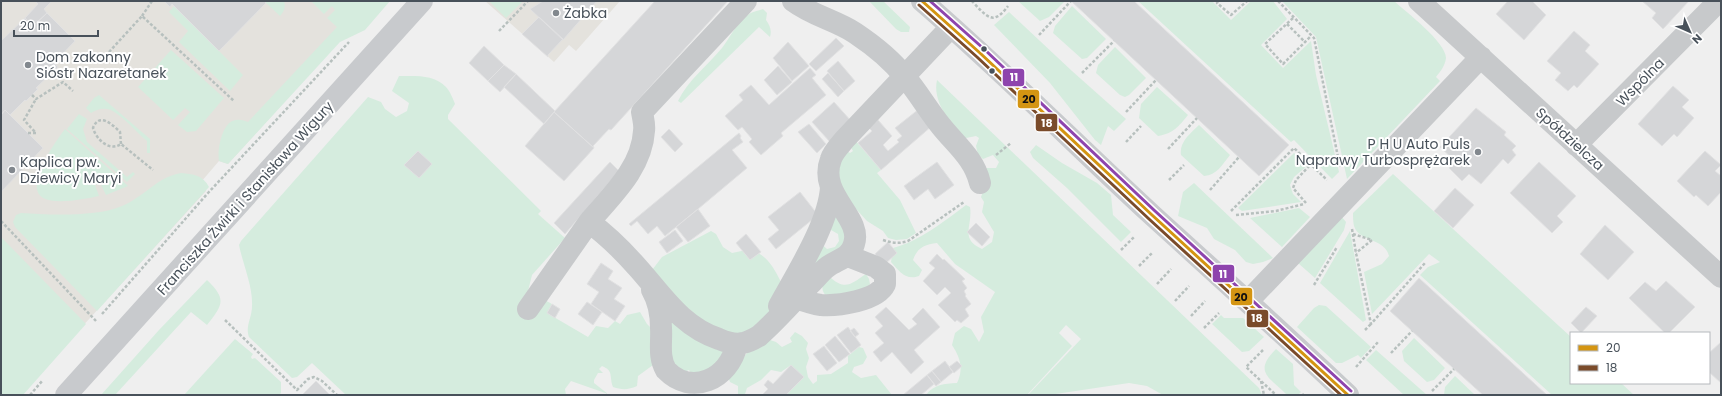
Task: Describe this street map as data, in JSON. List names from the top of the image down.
{
  "streets": {
    "street": ["Wspólna", "Spółdzielcza", "Franciszka Żwirki i Stanisława Wigury"]
  },
  "crossings": [
    ["Wspólna", "Spółdzielcza"]
  ],
  "places": [
    "Żabka",
    "Dom zakonny Sióstr Nazaretanek",
    "P H U Auto Puls Naprawy Turbosprężarek",
    "Kaplica pw. Dziewicy Maryi"
  ],
  "lines": ["transit line 20", "transit line 11", "transit line 18"],
  "legend": ["20", "18"],
  "scale_bar": "20 m",
  "north": "bottom right"
}
